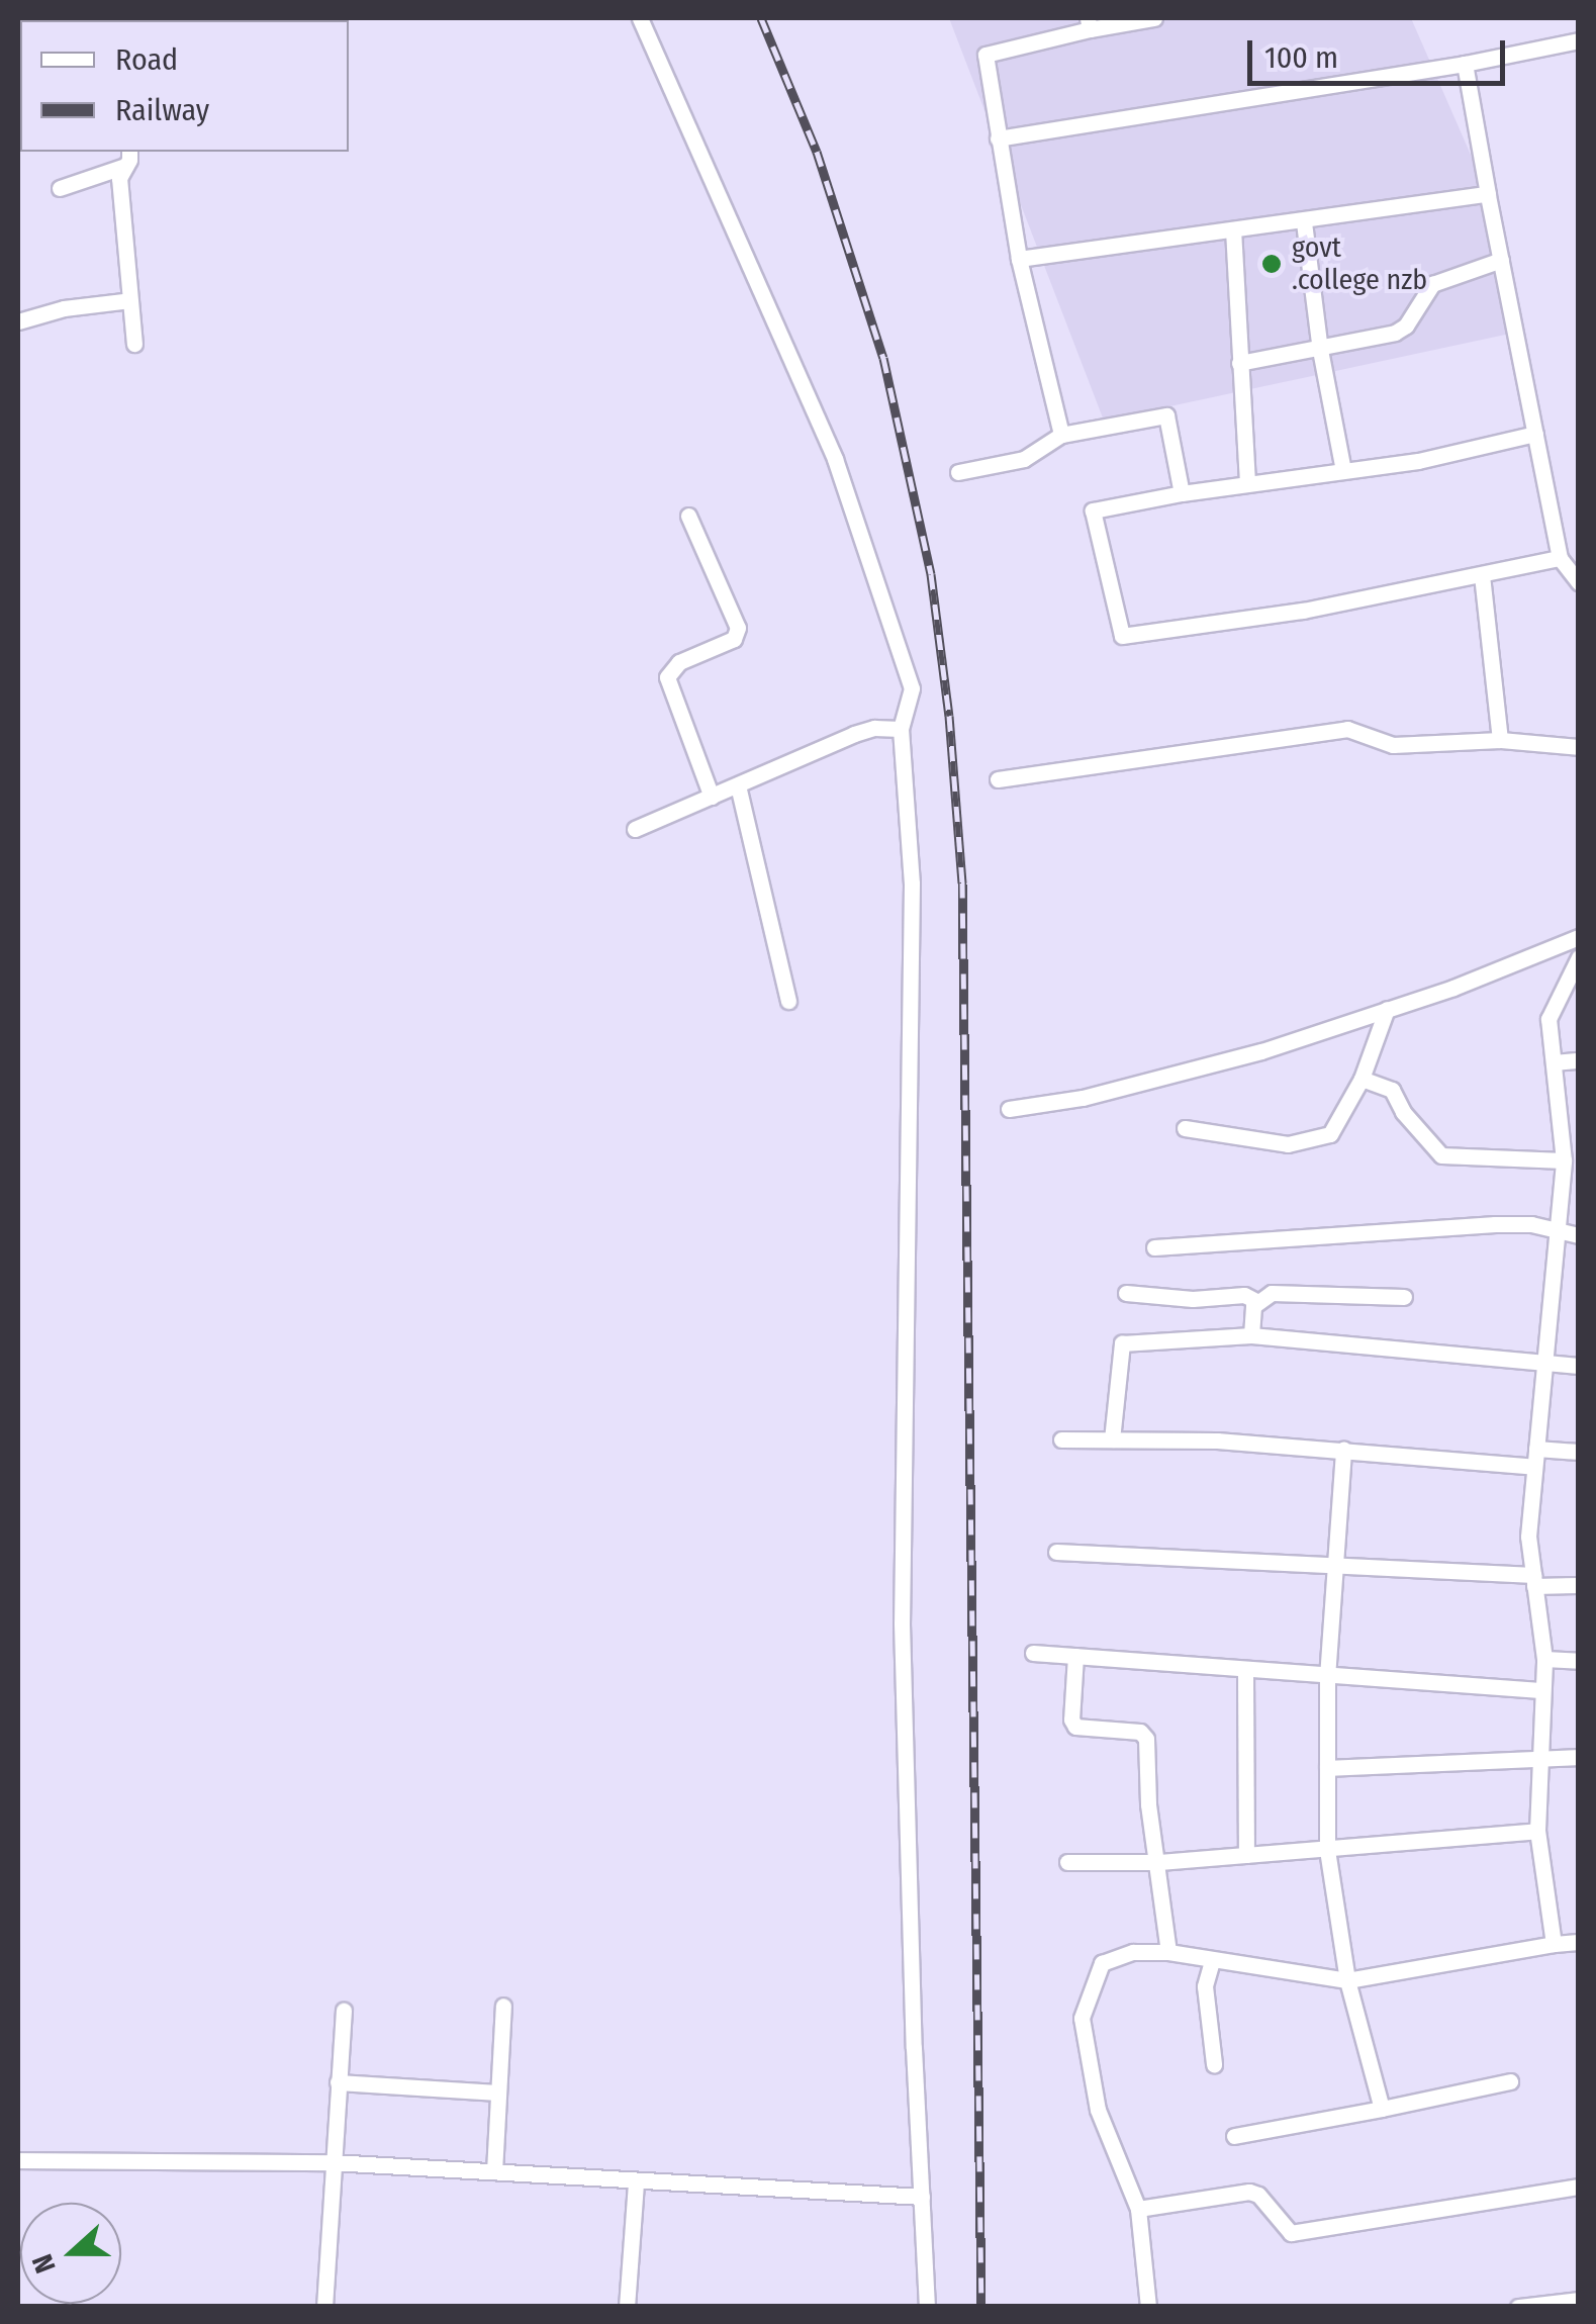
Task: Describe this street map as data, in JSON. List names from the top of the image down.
{
  "places": ["govt .college nzb"],
  "legend": ["Road", "Railway"],
  "scale_bar": "100 m",
  "north": "left"
}
